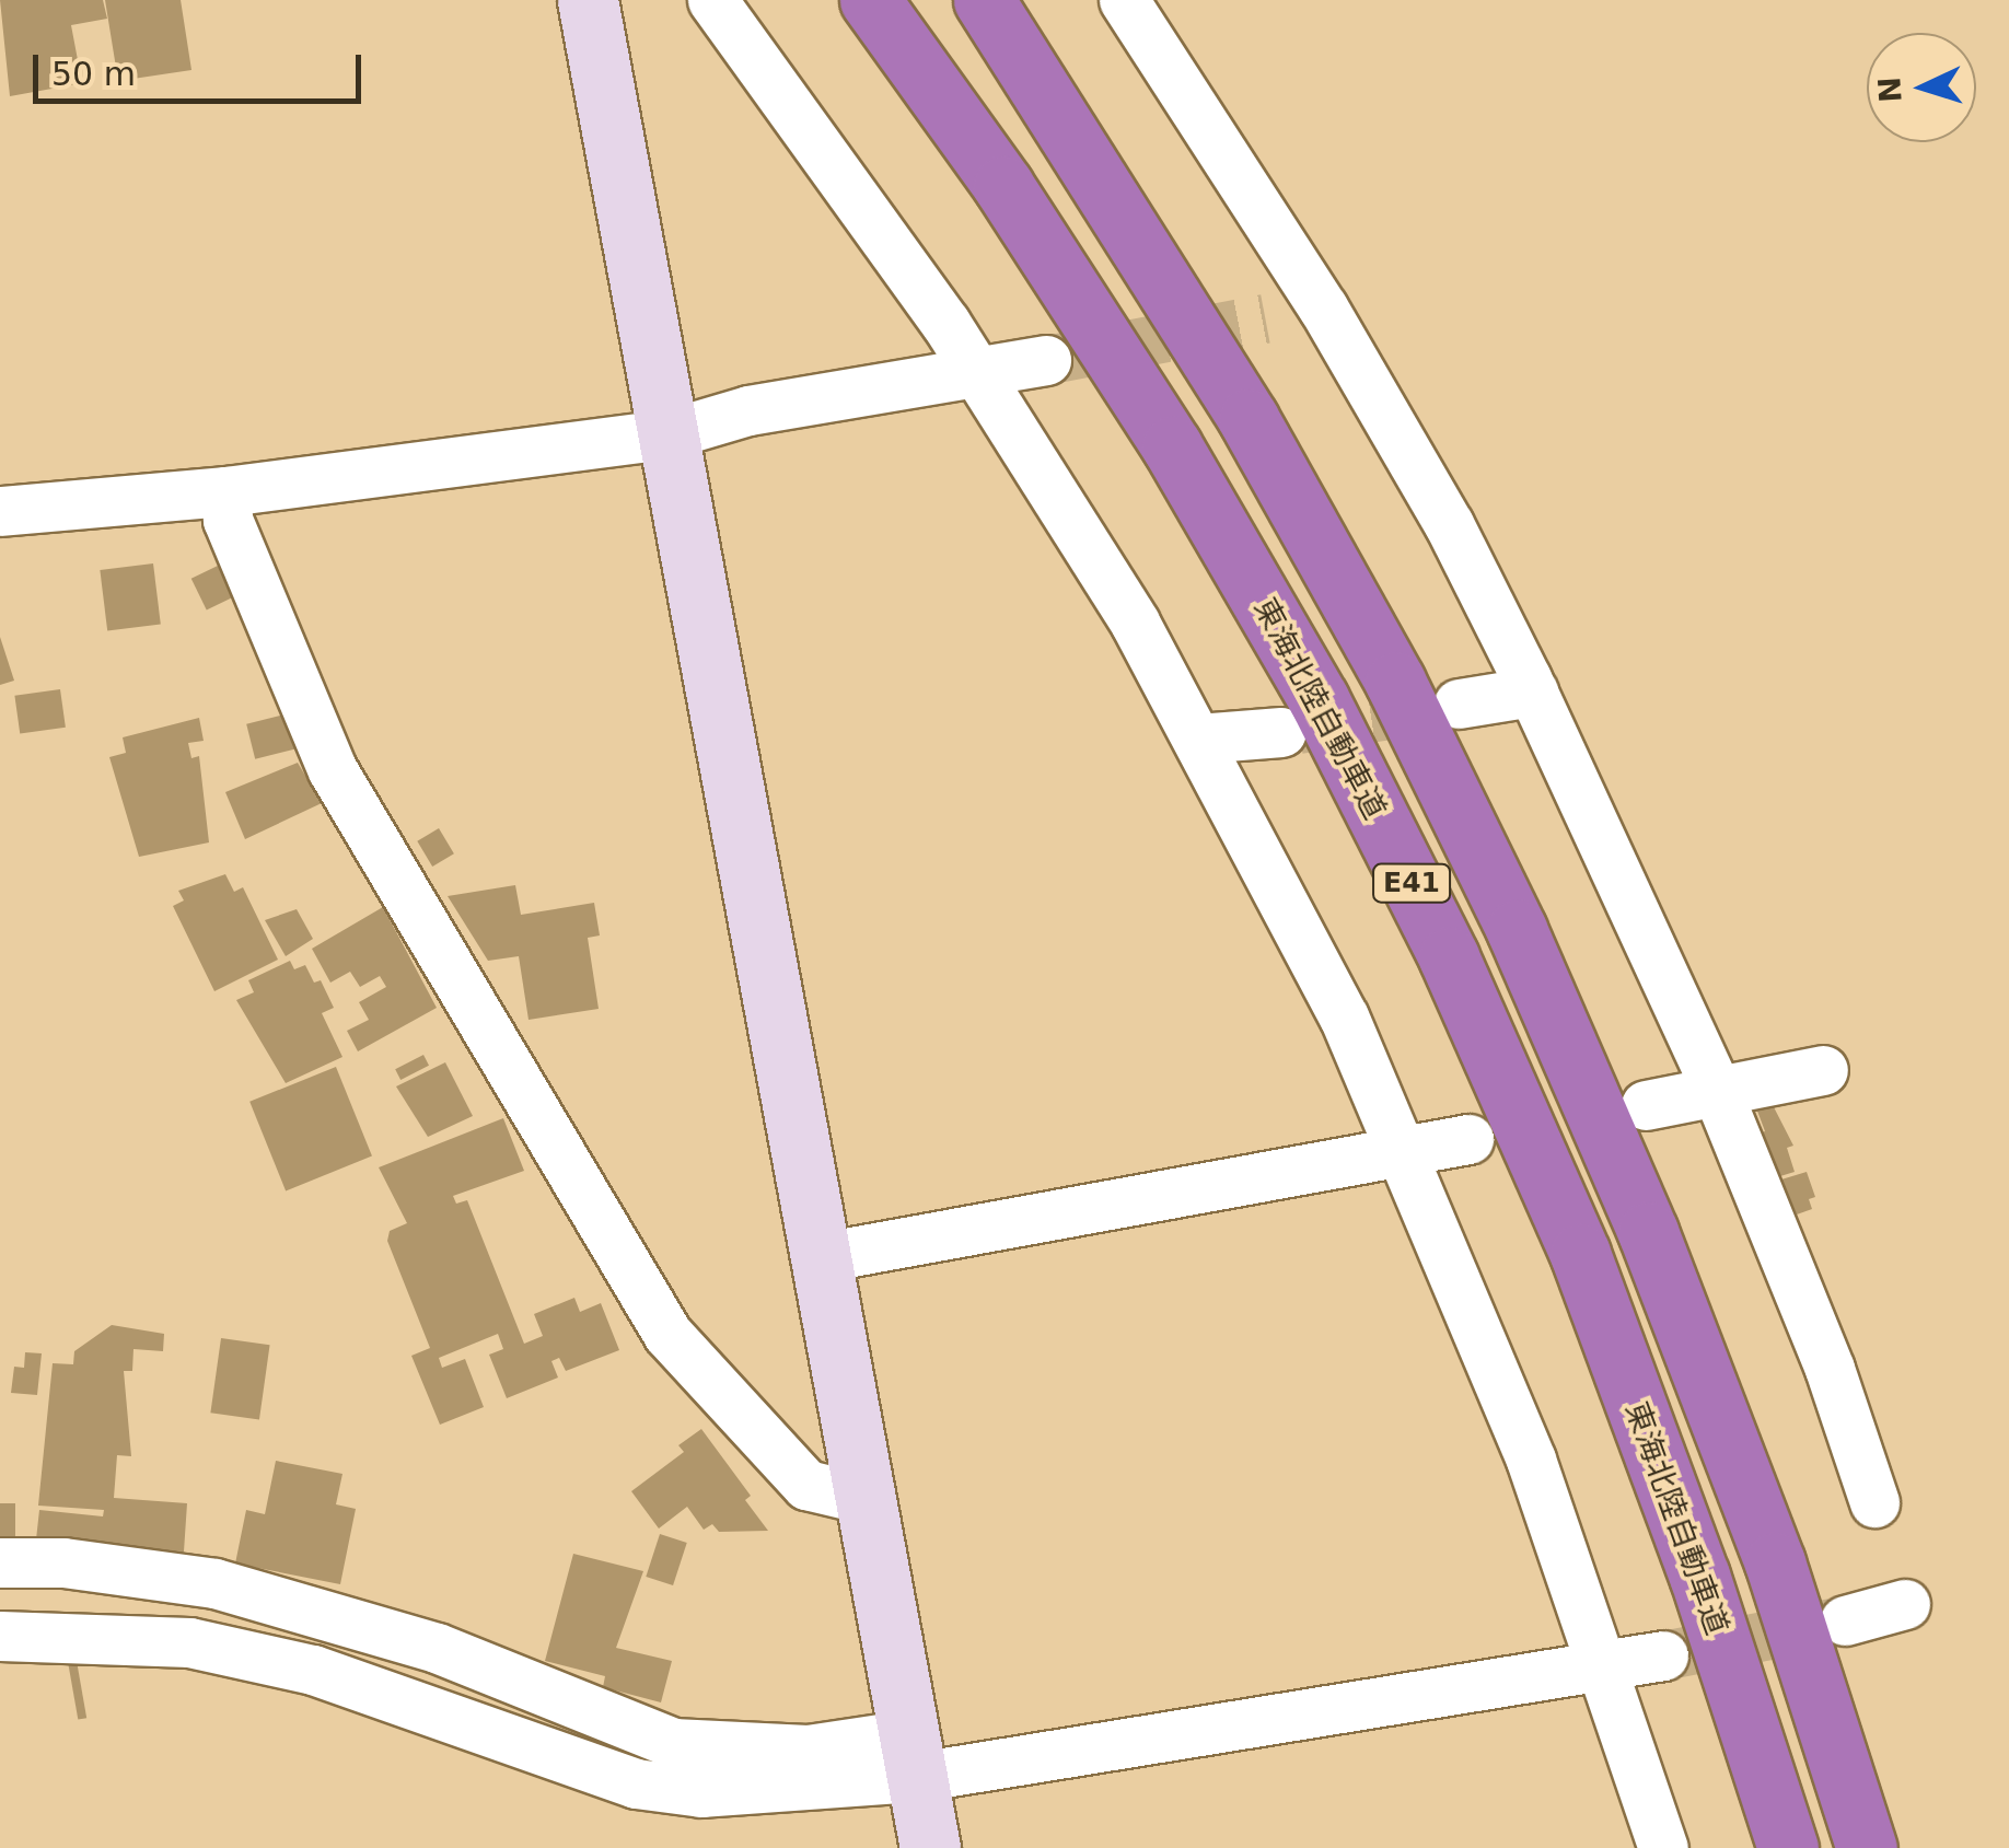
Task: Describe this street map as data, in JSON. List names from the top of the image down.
{
  "streets": {
    "highway": ["東海北陸自動車道", "E41"]
  },
  "scale_bar": "50 m",
  "north": "left"
}
